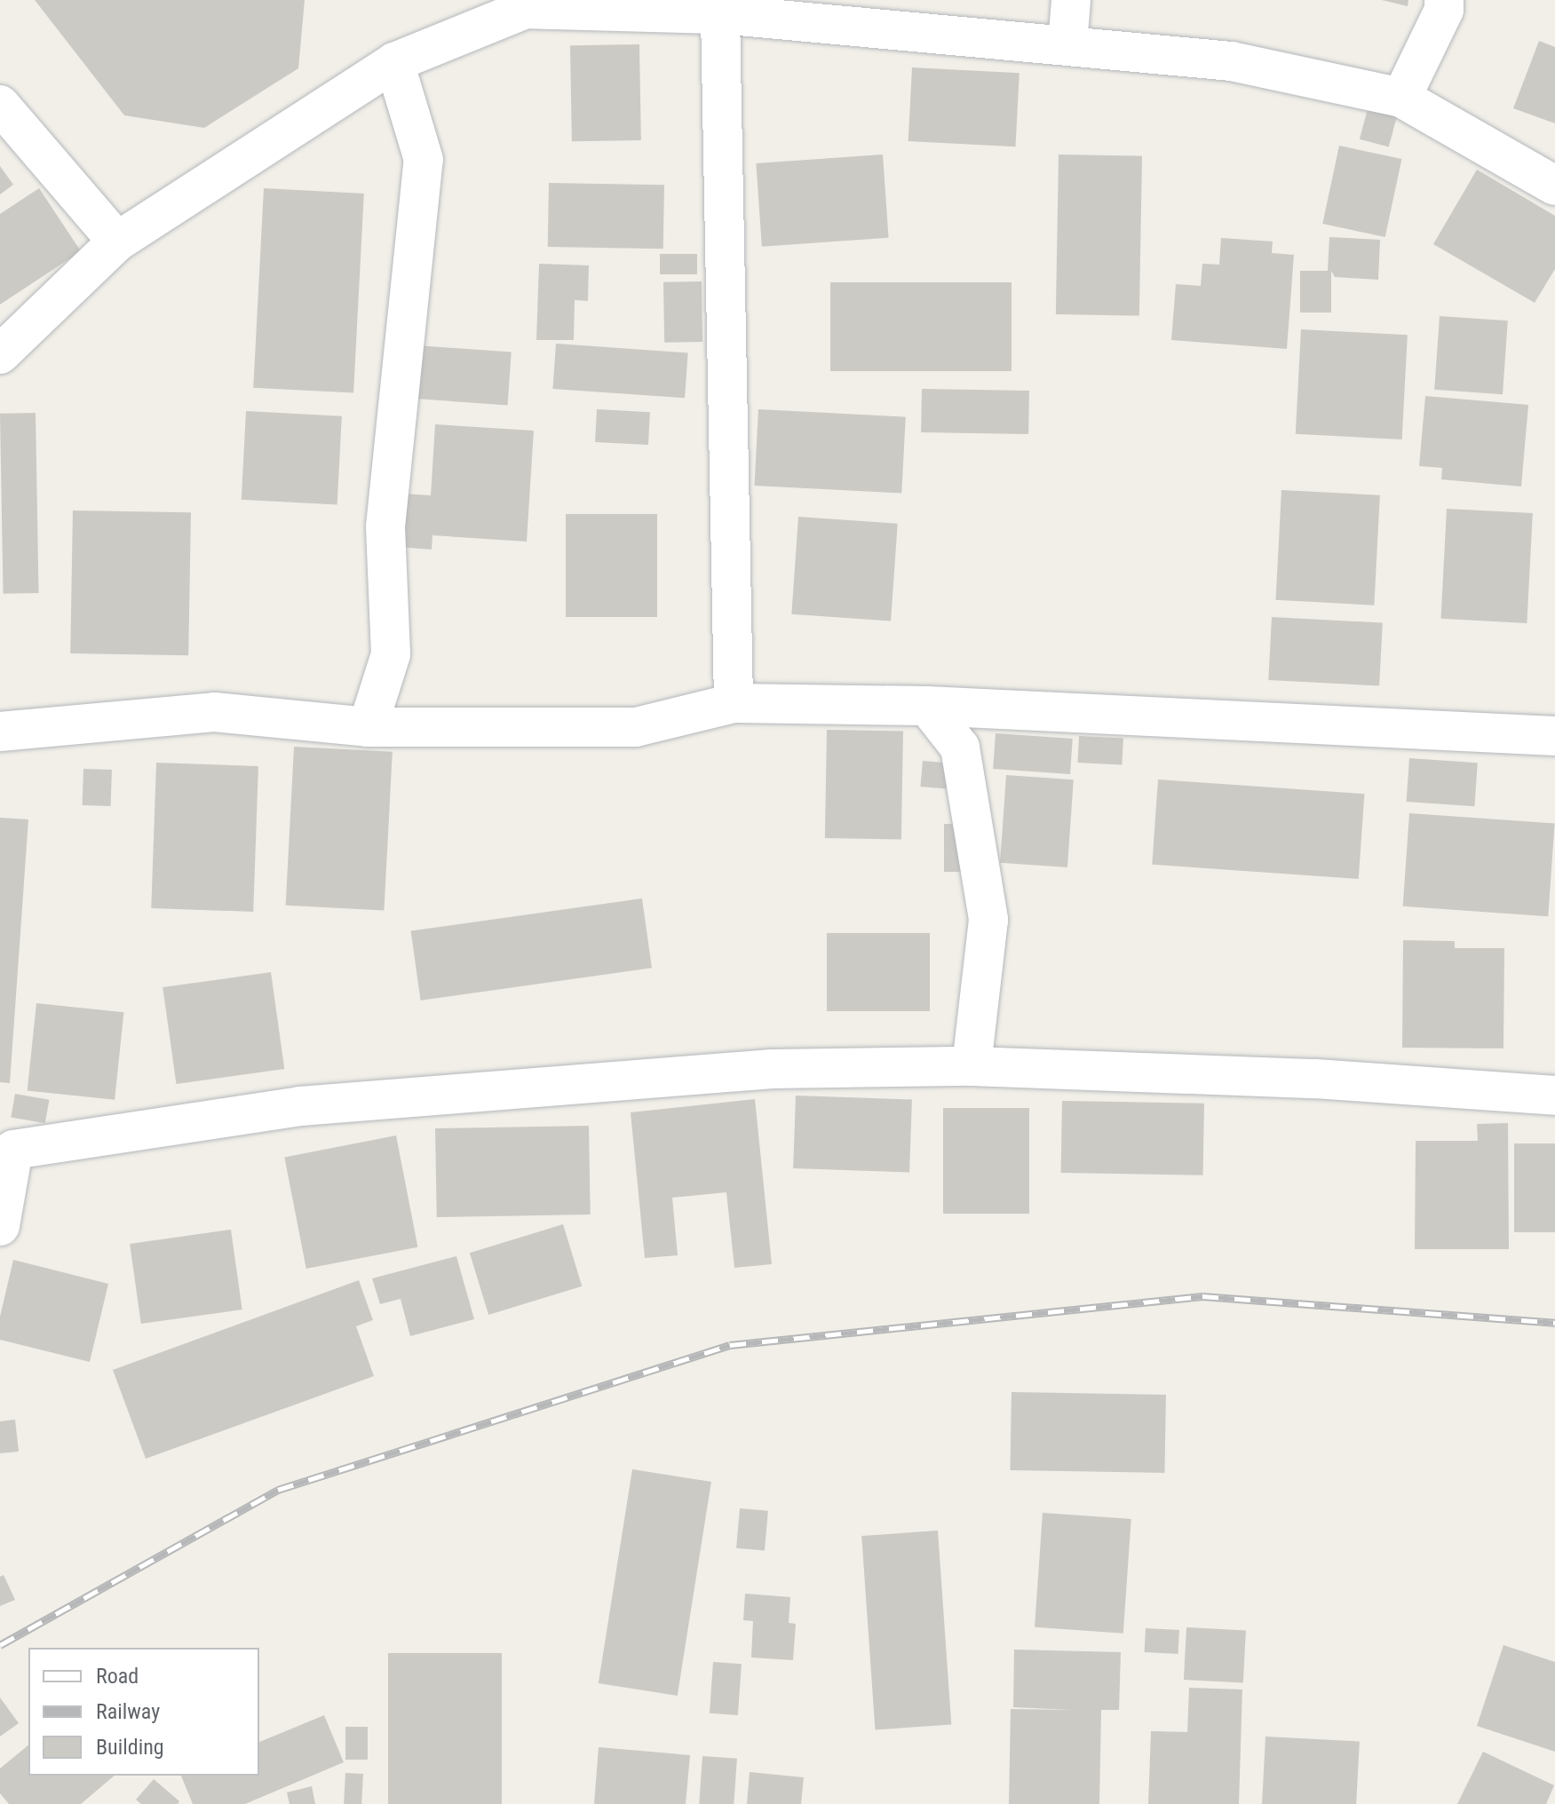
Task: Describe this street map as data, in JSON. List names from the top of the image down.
{
  "legend": ["Road", "Railway", "Building"]
}
